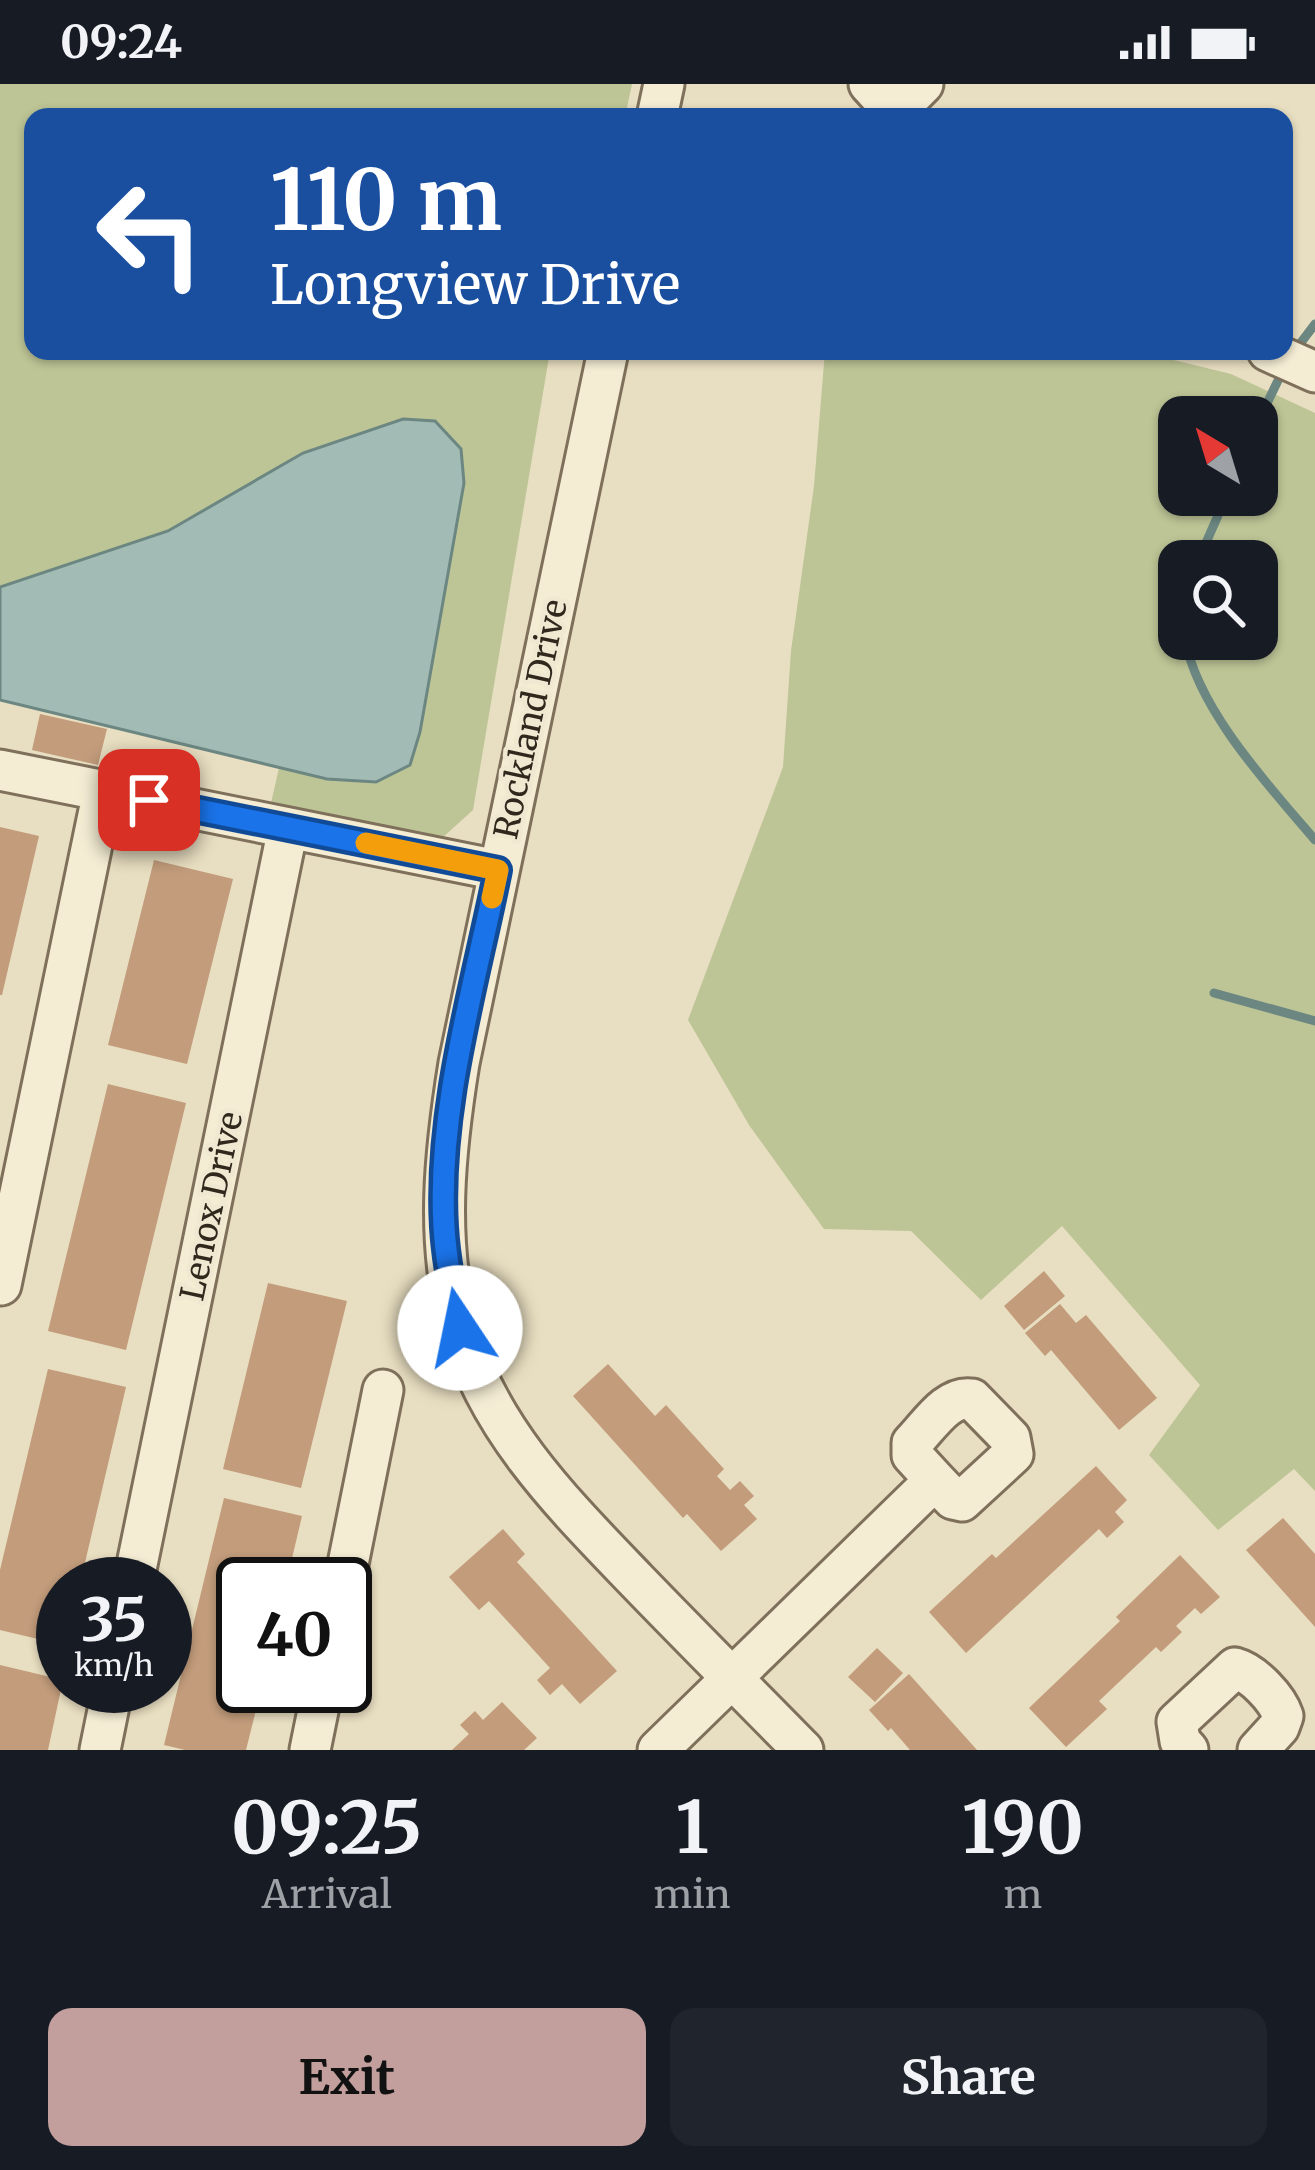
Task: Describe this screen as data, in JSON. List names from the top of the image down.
{
  "streets": {
    "street": ["Rockland Drive", "Lenox Drive"]
  },
  "north": "top left",
  "page": {
    "status": "09:24",
    "turn": ["110 m", "Longview Drive"],
    "speed": "35 km/h",
    "limit": "40",
    "eta": [
      "09:25",
      "Arrival",
      "1",
      "min",
      "190",
      "m"
    ],
    "buttons": ["Exit", "Share"]
  }
}
